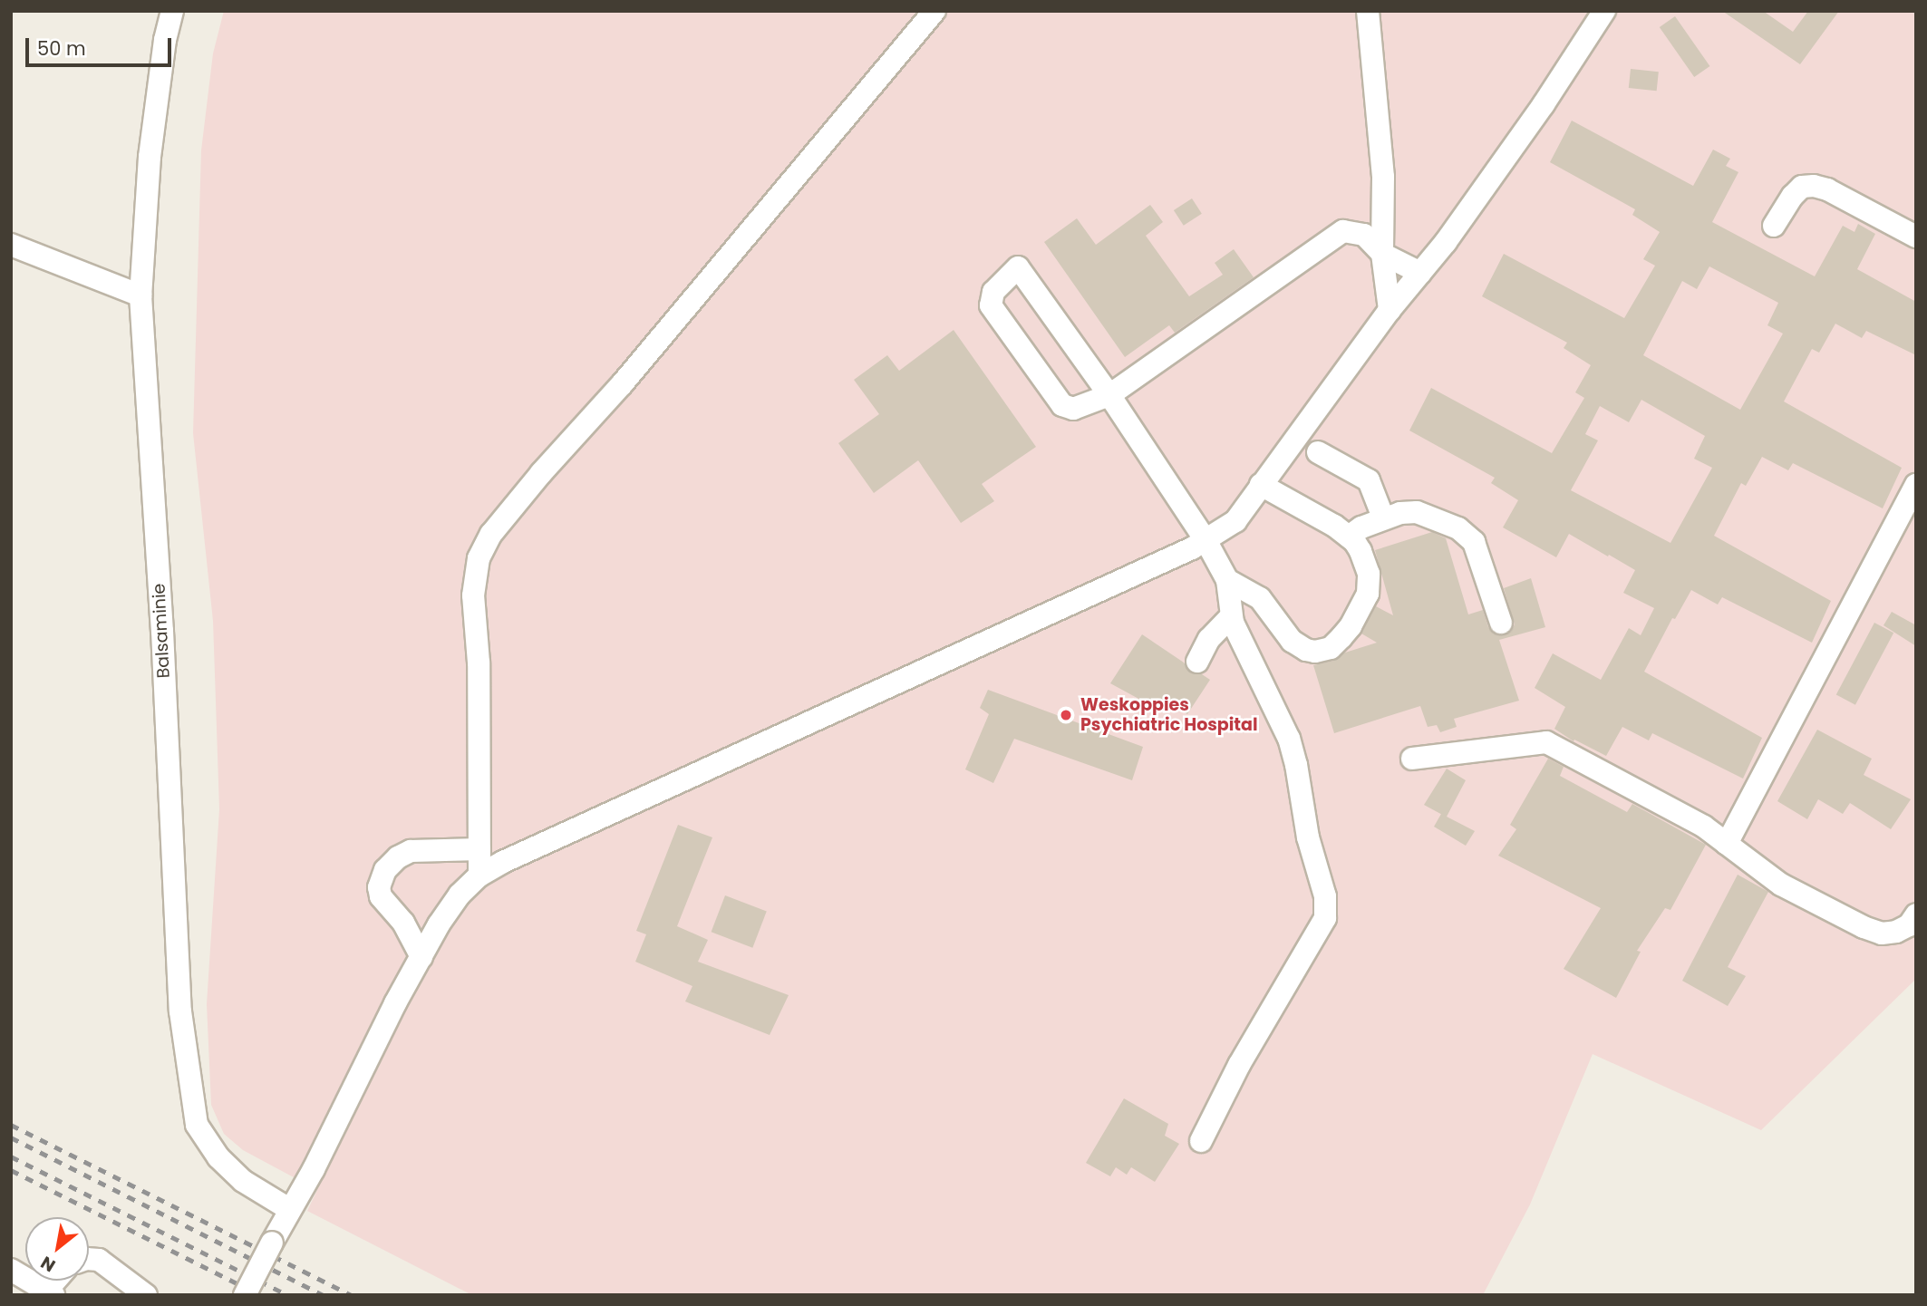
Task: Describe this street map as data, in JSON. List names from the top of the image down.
{
  "streets": {
    "street": ["Balsaminie"]
  },
  "places": ["Weskoppies Psychiatric Hospital"],
  "scale_bar": "50 m",
  "north": "bottom left"
}
